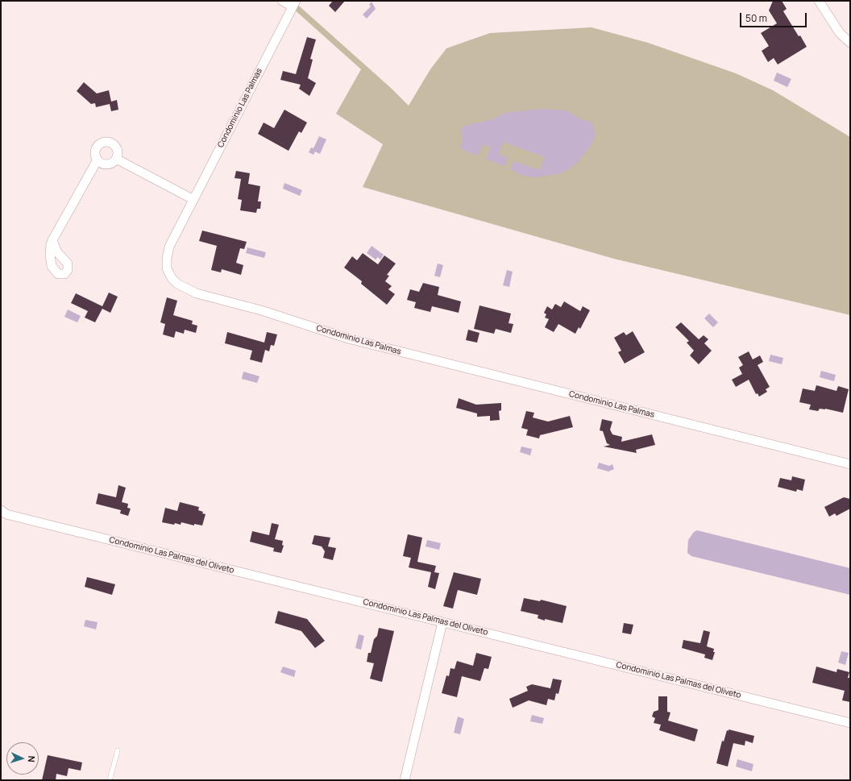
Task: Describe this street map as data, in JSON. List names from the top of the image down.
{
  "streets": {
    "street": ["Condominio Las Palmas", "Condominio Las Palmas del Oliveto"]
  },
  "scale_bar": "50 m",
  "north": "right"
}
